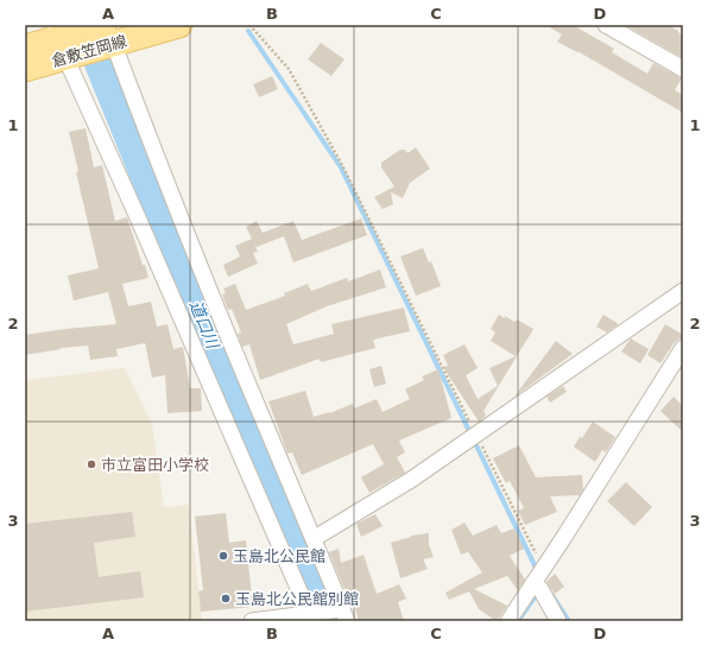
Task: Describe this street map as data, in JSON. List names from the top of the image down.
{
  "streets": {
    "main road": ["倉敷笠岡線"]
  },
  "water": ["道口川"],
  "places": ["市立富田小学校", "玉島北公民館", "玉島北公民館別館"],
  "grid": {
    "columns": [
      "A",
      "B",
      "C",
      "D"
    ],
    "rows": ["1", "2", "3"]
  }
}
